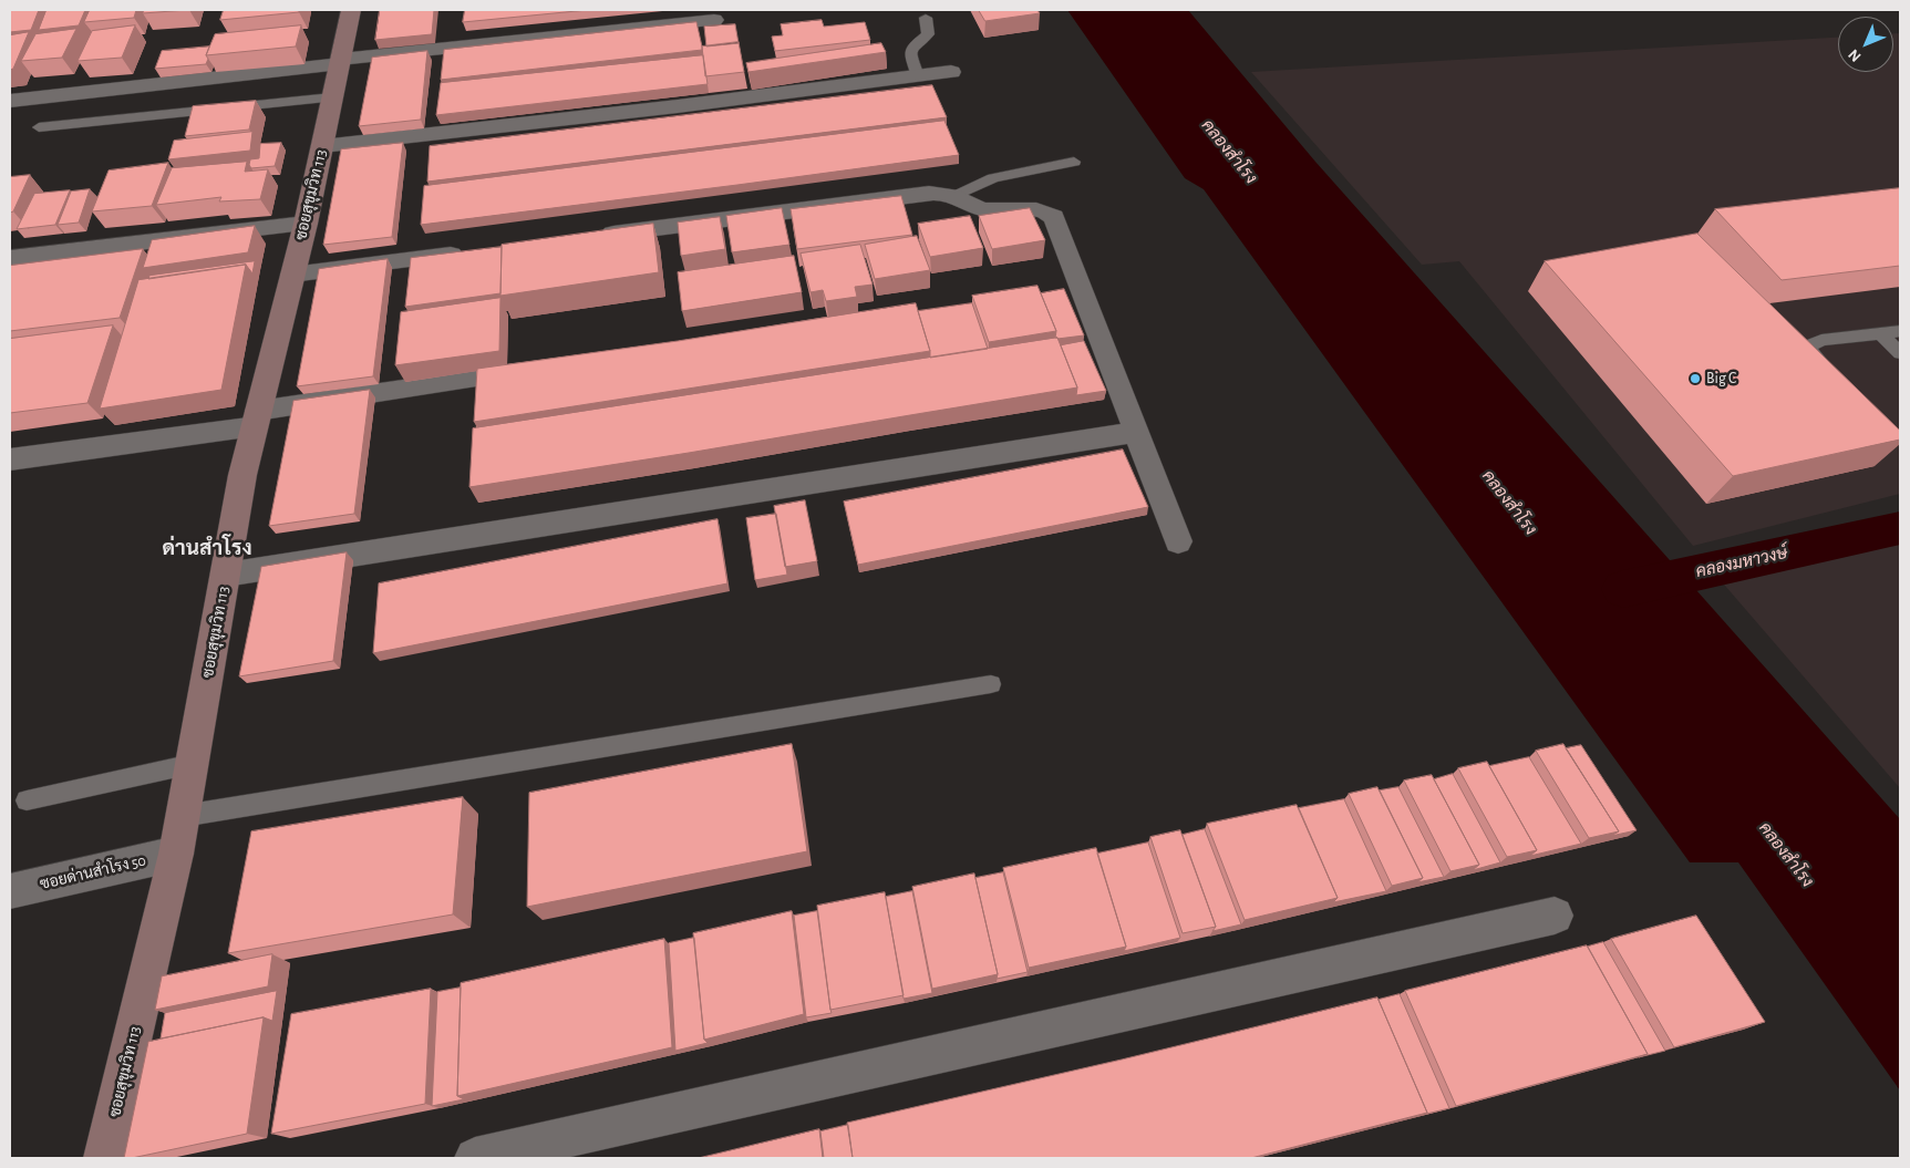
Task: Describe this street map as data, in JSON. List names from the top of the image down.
{
  "streets": {
    "main road": ["ซอยสุขุมวิท 113"],
    "street": ["ซอยด่านสำโรง 50"]
  },
  "crossings": [
    ["ซอยสุขุมวิท 113", "ซอยด่านสำโรง 50"]
  ],
  "districts": ["ด่านสำโรง"],
  "water": ["คลองสำโรง", "คลองมหาวงษ์"],
  "places": ["Big C"],
  "north": "bottom left"
}
